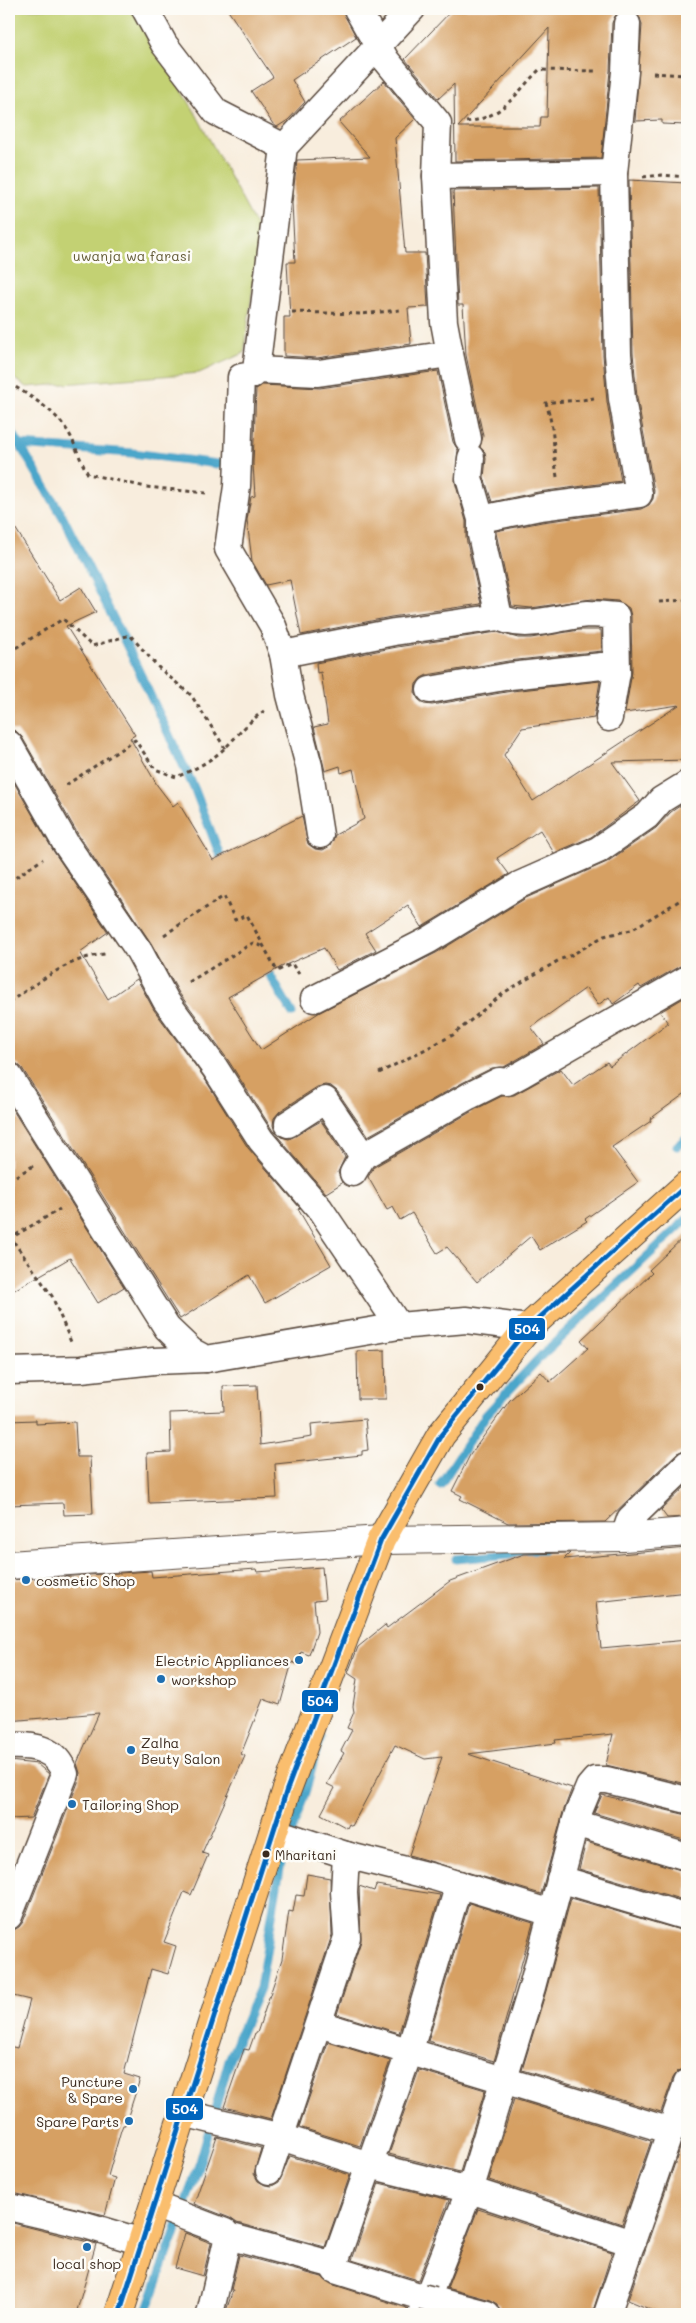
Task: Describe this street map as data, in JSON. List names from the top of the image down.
{
  "parks": ["uwanja wa farasi"],
  "places": [
    "cosmetic Shop",
    "Electric Appliances",
    "workshop",
    "Zalha Beuty Salon",
    "Tailoring Shop",
    "Mharitani",
    "Puncture & Spare",
    "Spare Parts",
    "local shop"
  ],
  "lines": ["transit line 504"]
}
